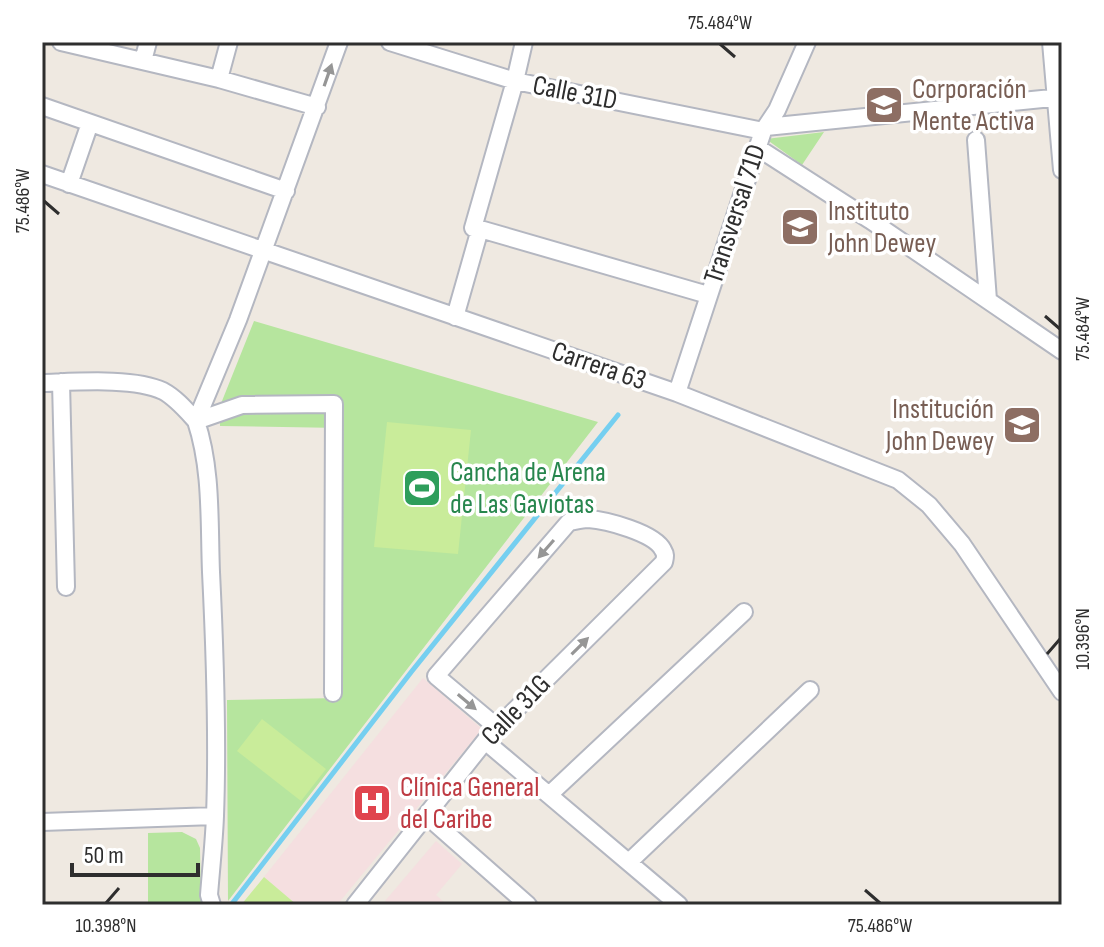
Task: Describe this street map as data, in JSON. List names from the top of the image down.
{
  "streets": {
    "street": [
      "Calle 31D",
      "Transversal 71D",
      "Carrera 63",
      "Calle 31G"
    ]
  },
  "crossings": [
    ["Calle 31D", "Transversal 71D"],
    ["Transversal 71D", "Carrera 63"]
  ],
  "places": {
    "school or university": ["Corporación Mente Activa", "Instituto John Dewey", "Institución John Dewey"],
    "sports": ["Cancha de Arena de Las Gaviotas"],
    "hospital": ["Clínica General del Caribe"]
  },
  "scale_bar": "50 m",
  "coordinates": [
    "75.484°W",
    "75.486°W",
    "10.396°N",
    "10.398°N"
  ]
}
